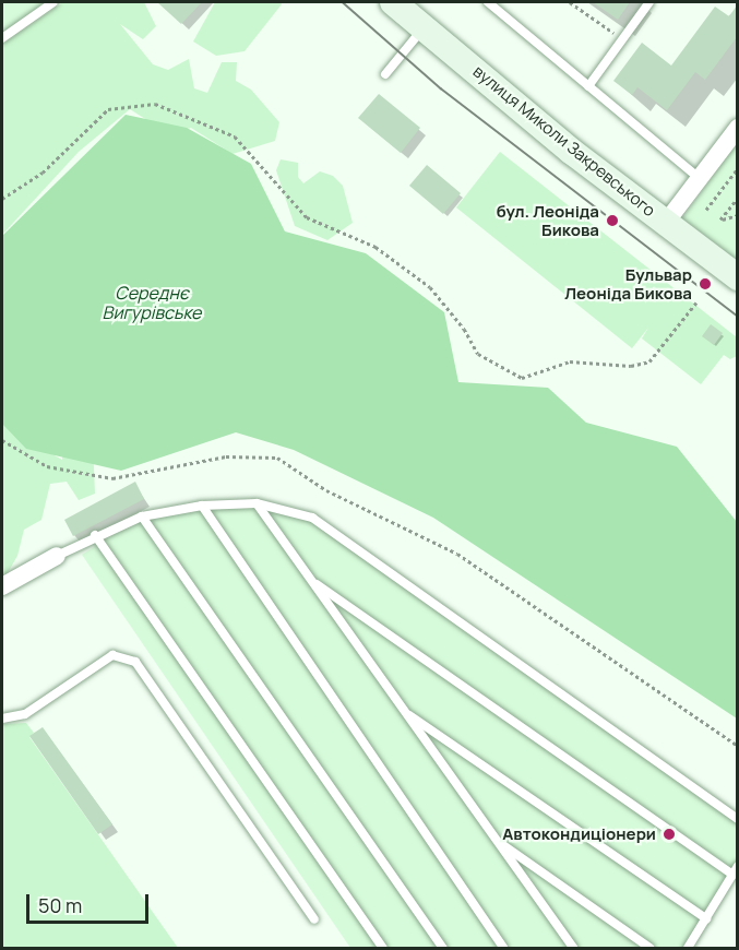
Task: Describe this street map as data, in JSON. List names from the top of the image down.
{
  "streets": {
    "street": ["вулиця Миколи Закревського"]
  },
  "water": ["Середнє Вигурівське"],
  "places": ["бул. Леоніда Бикова", "Бульвар Леоніда Бикова", "Автокондиціонери"],
  "scale_bar": "50 m"
}
